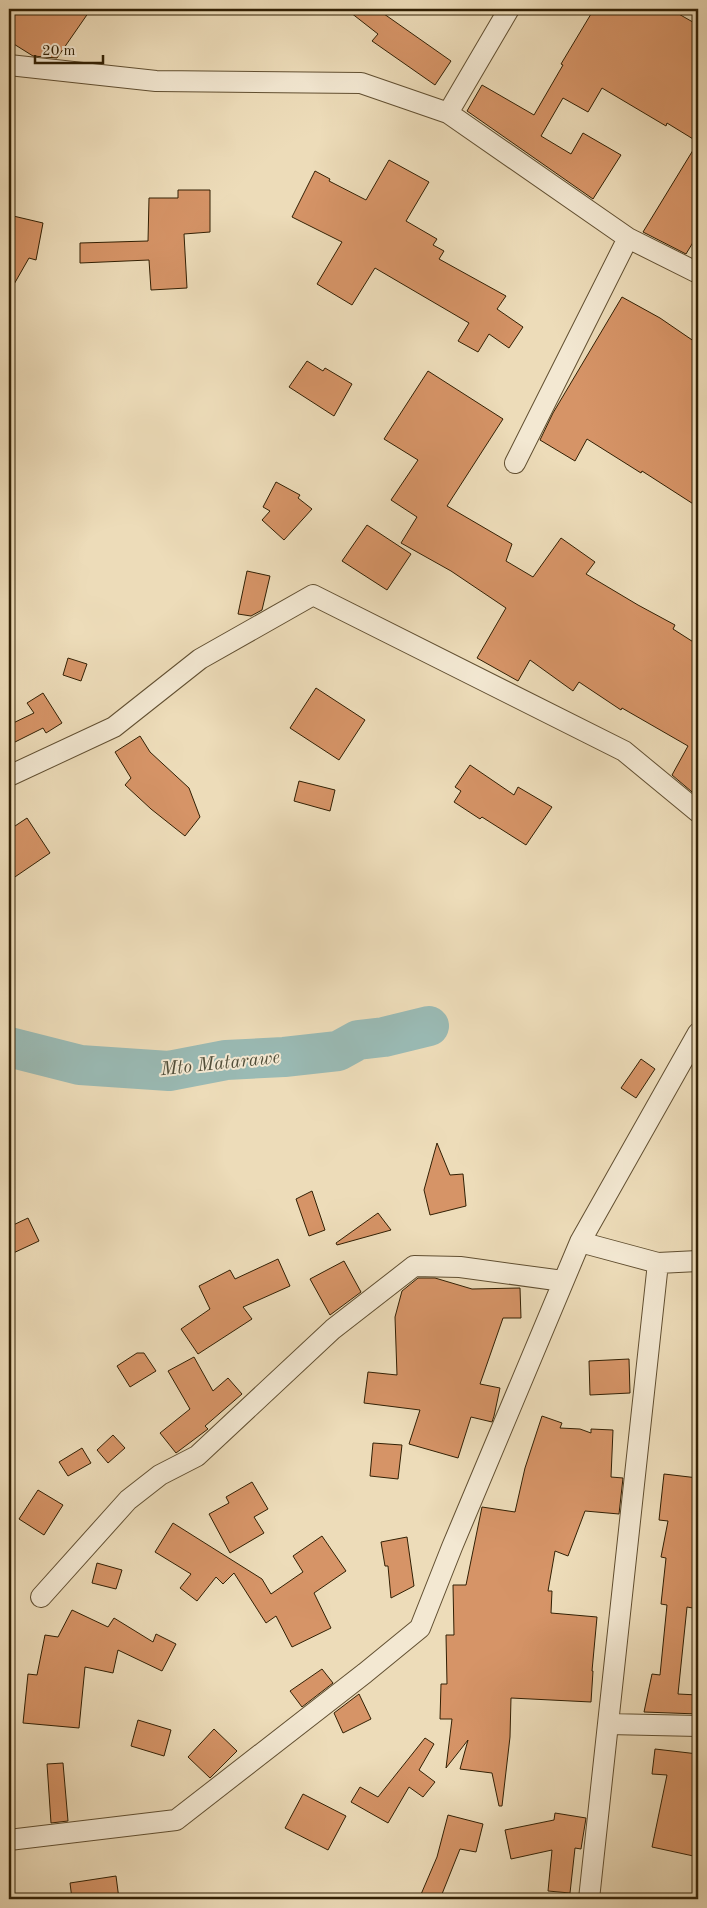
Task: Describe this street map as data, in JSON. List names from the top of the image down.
{
  "water": ["Mto Matarawe"],
  "scale_bar": "20 m"
}
